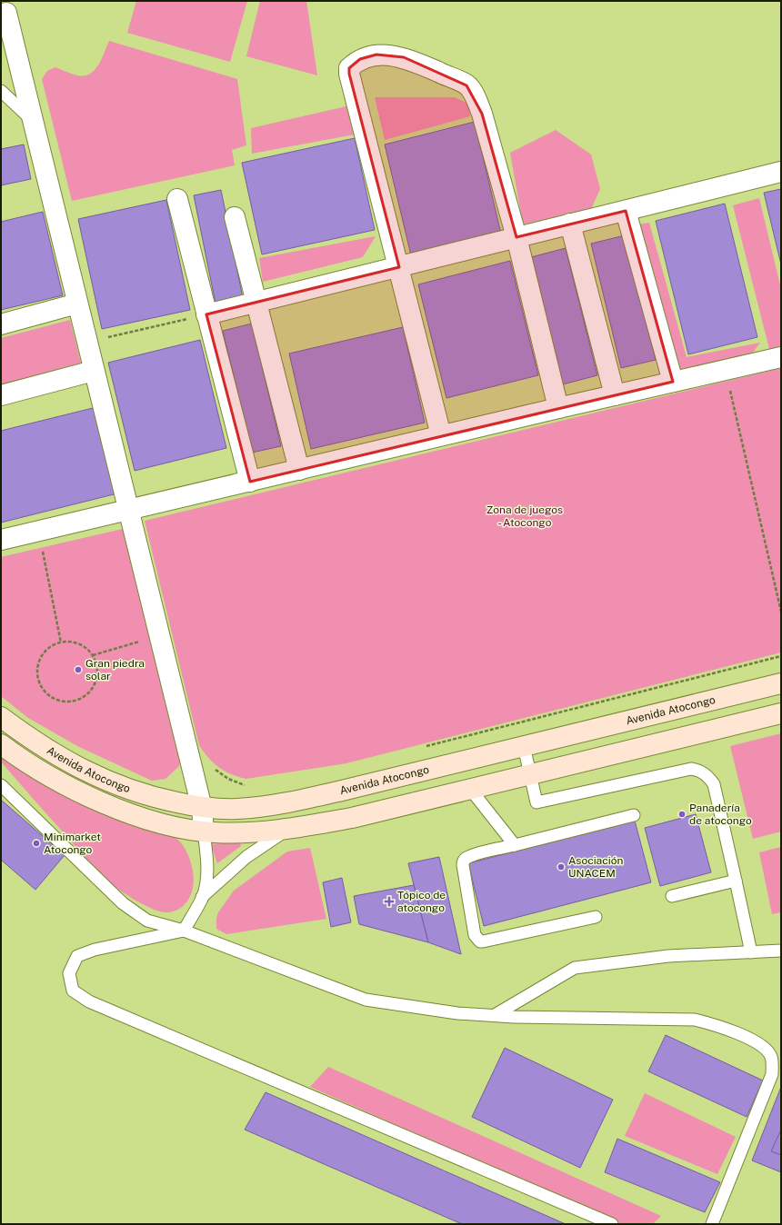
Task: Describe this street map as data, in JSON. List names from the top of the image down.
{
  "streets": {
    "main road": ["Avenida Atocongo"]
  },
  "parks": ["Zona de juegos - Atocongo"],
  "places": {
    "other": [
      "Gran piedra solar",
      "Panadería de atocongo",
      "Minimarket Atocongo",
      "Asociación UNACEM"
    ],
    "health": ["Tópico de atocongo"]
  }
}
